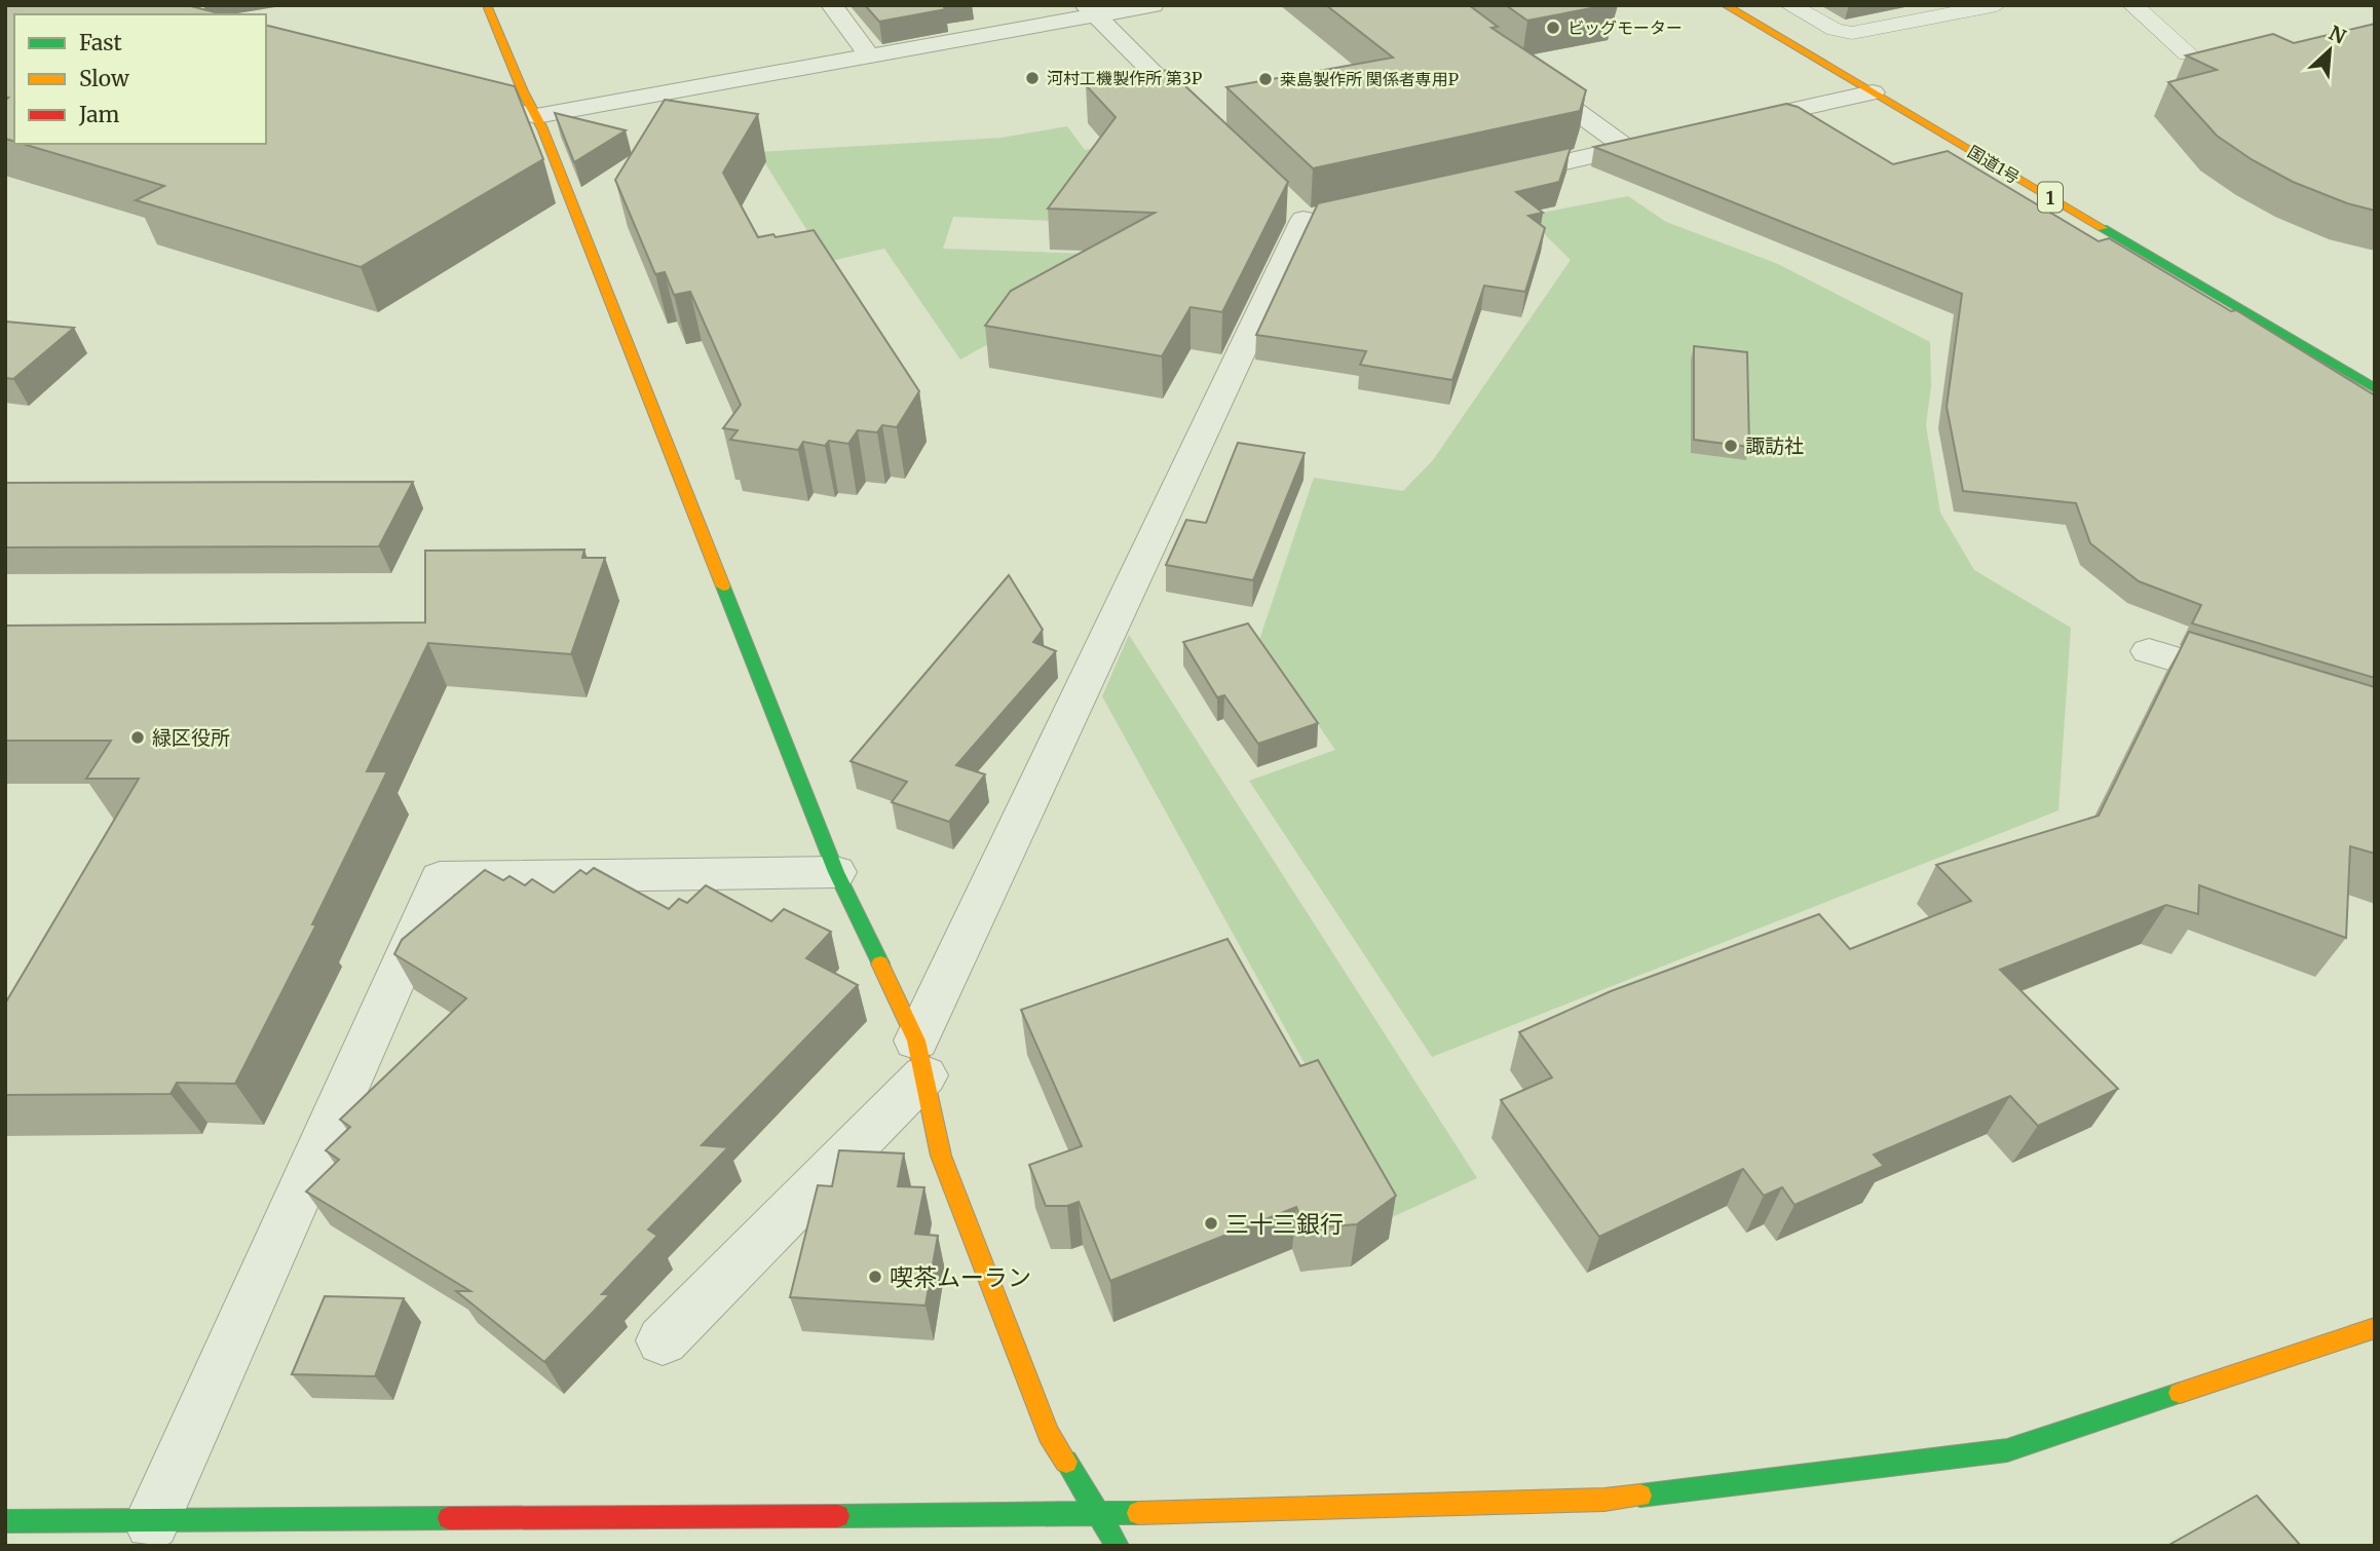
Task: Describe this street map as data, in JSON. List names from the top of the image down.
{
  "streets": {
    "main road": ["国道1号", "1"]
  },
  "places": [
    "ビッグモーター",
    "河村工機製作所 第3P",
    "桒島製作所 関係者専用P",
    "諏訪社",
    "緑区役所",
    "三十三銀行",
    "喫茶ムーラン"
  ],
  "legend": ["Fast", "Slow", "Jam"],
  "north": "top right"
}
